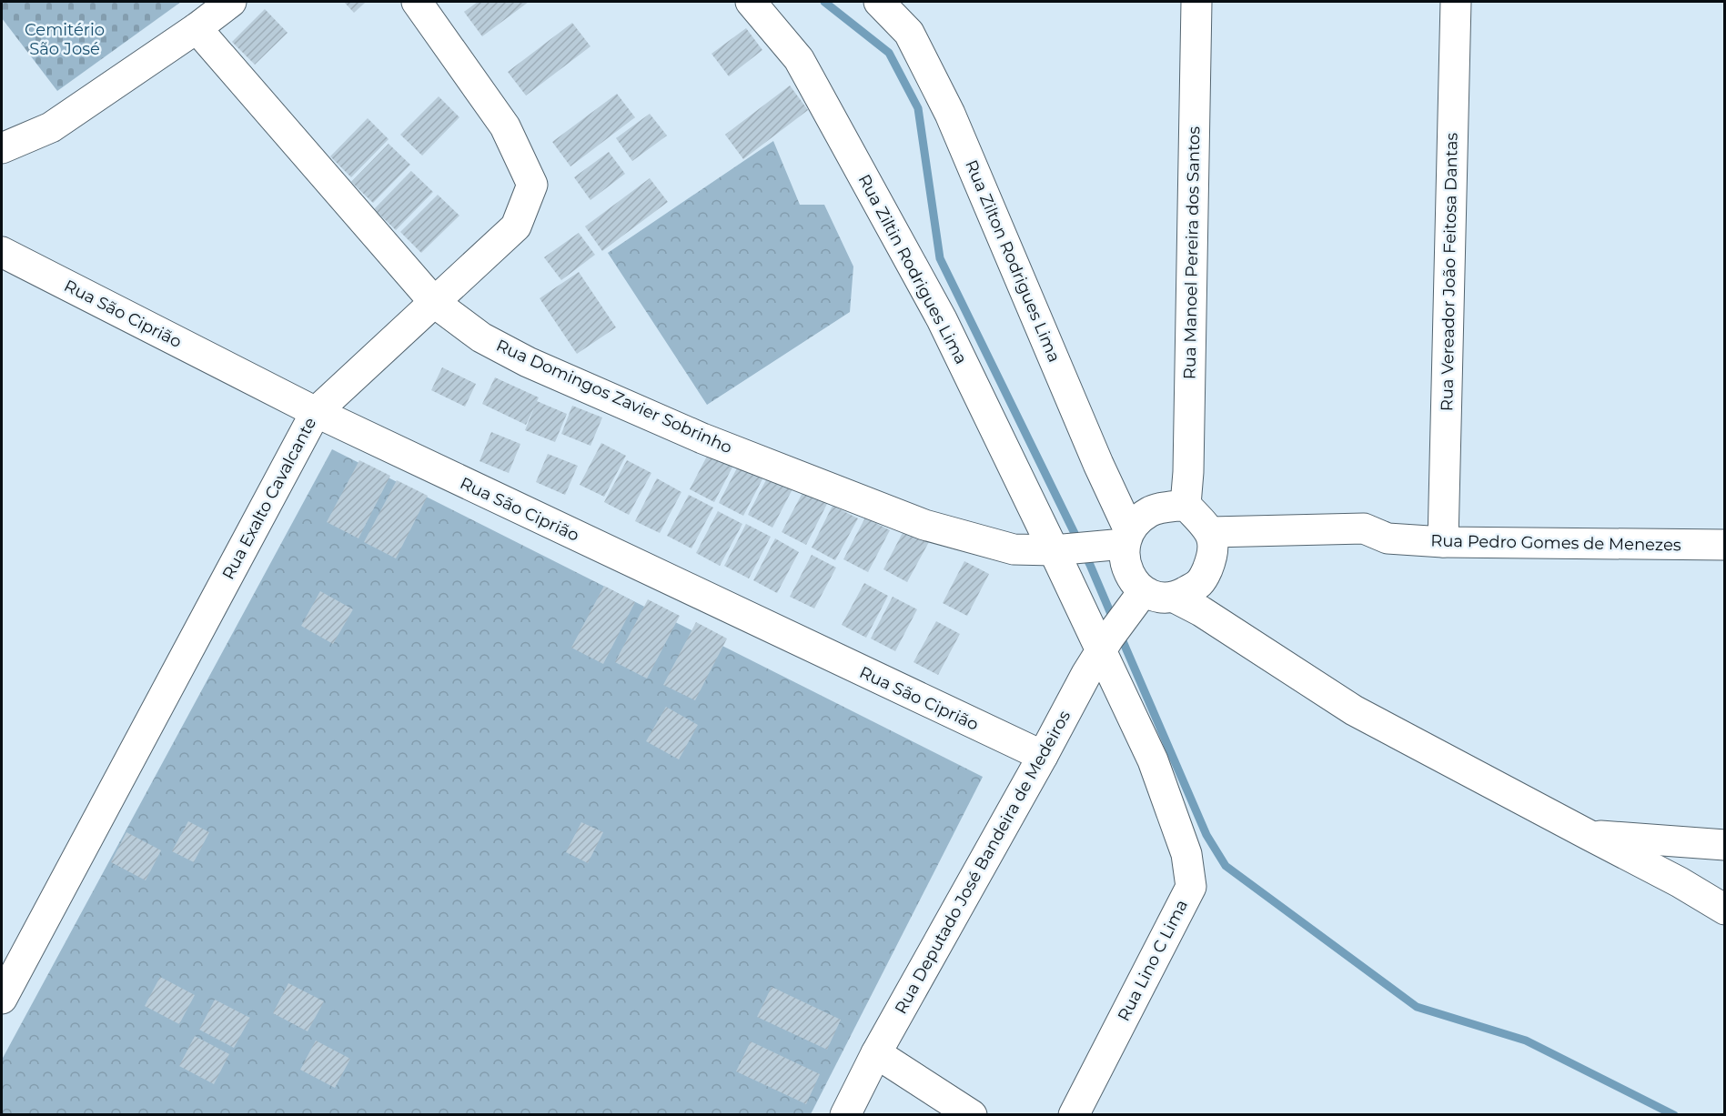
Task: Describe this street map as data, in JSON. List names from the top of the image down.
{
  "streets": {
    "street": [
      "Rua Manoel Pereira dos Santos",
      "Rua Zilton Rodrigues Lima",
      "Rua Ziltin Rodrigues Lima",
      "Rua Vereador João Feitosa Dantas",
      "Rua São Ciprião",
      "Rua Domingos Zavier Sobrinho",
      "Rua Exalto Cavalcante",
      "Rua Pedro Gomes de Menezes",
      "Rua Deputado José Bandeira de Medeiros",
      "Rua Lino C Lima"
    ]
  },
  "crossings": [
    ["Rua Zilton Rodrigues Lima", "Rua Domingos Zavier Sobrinho"],
    ["Rua Zilton Rodrigues Lima", "Rua Deputado José Bandeira de Medeiros"],
    ["Rua Zilton Rodrigues Lima", "Rua Lino C Lima"],
    ["Rua Ziltin Rodrigues Lima", "Rua Domingos Zavier Sobrinho"],
    ["Rua Vereador João Feitosa Dantas", "Rua Pedro Gomes de Menezes"],
    ["Rua São Ciprião", "Rua Exalto Cavalcante"],
    ["Rua São Ciprião", "Rua Deputado José Bandeira de Medeiros"],
    ["Rua Domingos Zavier Sobrinho", "Rua Exalto Cavalcante"],
    ["Rua Deputado José Bandeira de Medeiros", "Rua Lino C Lima"]
  ],
  "parks": ["Cemitério São José"]
}
